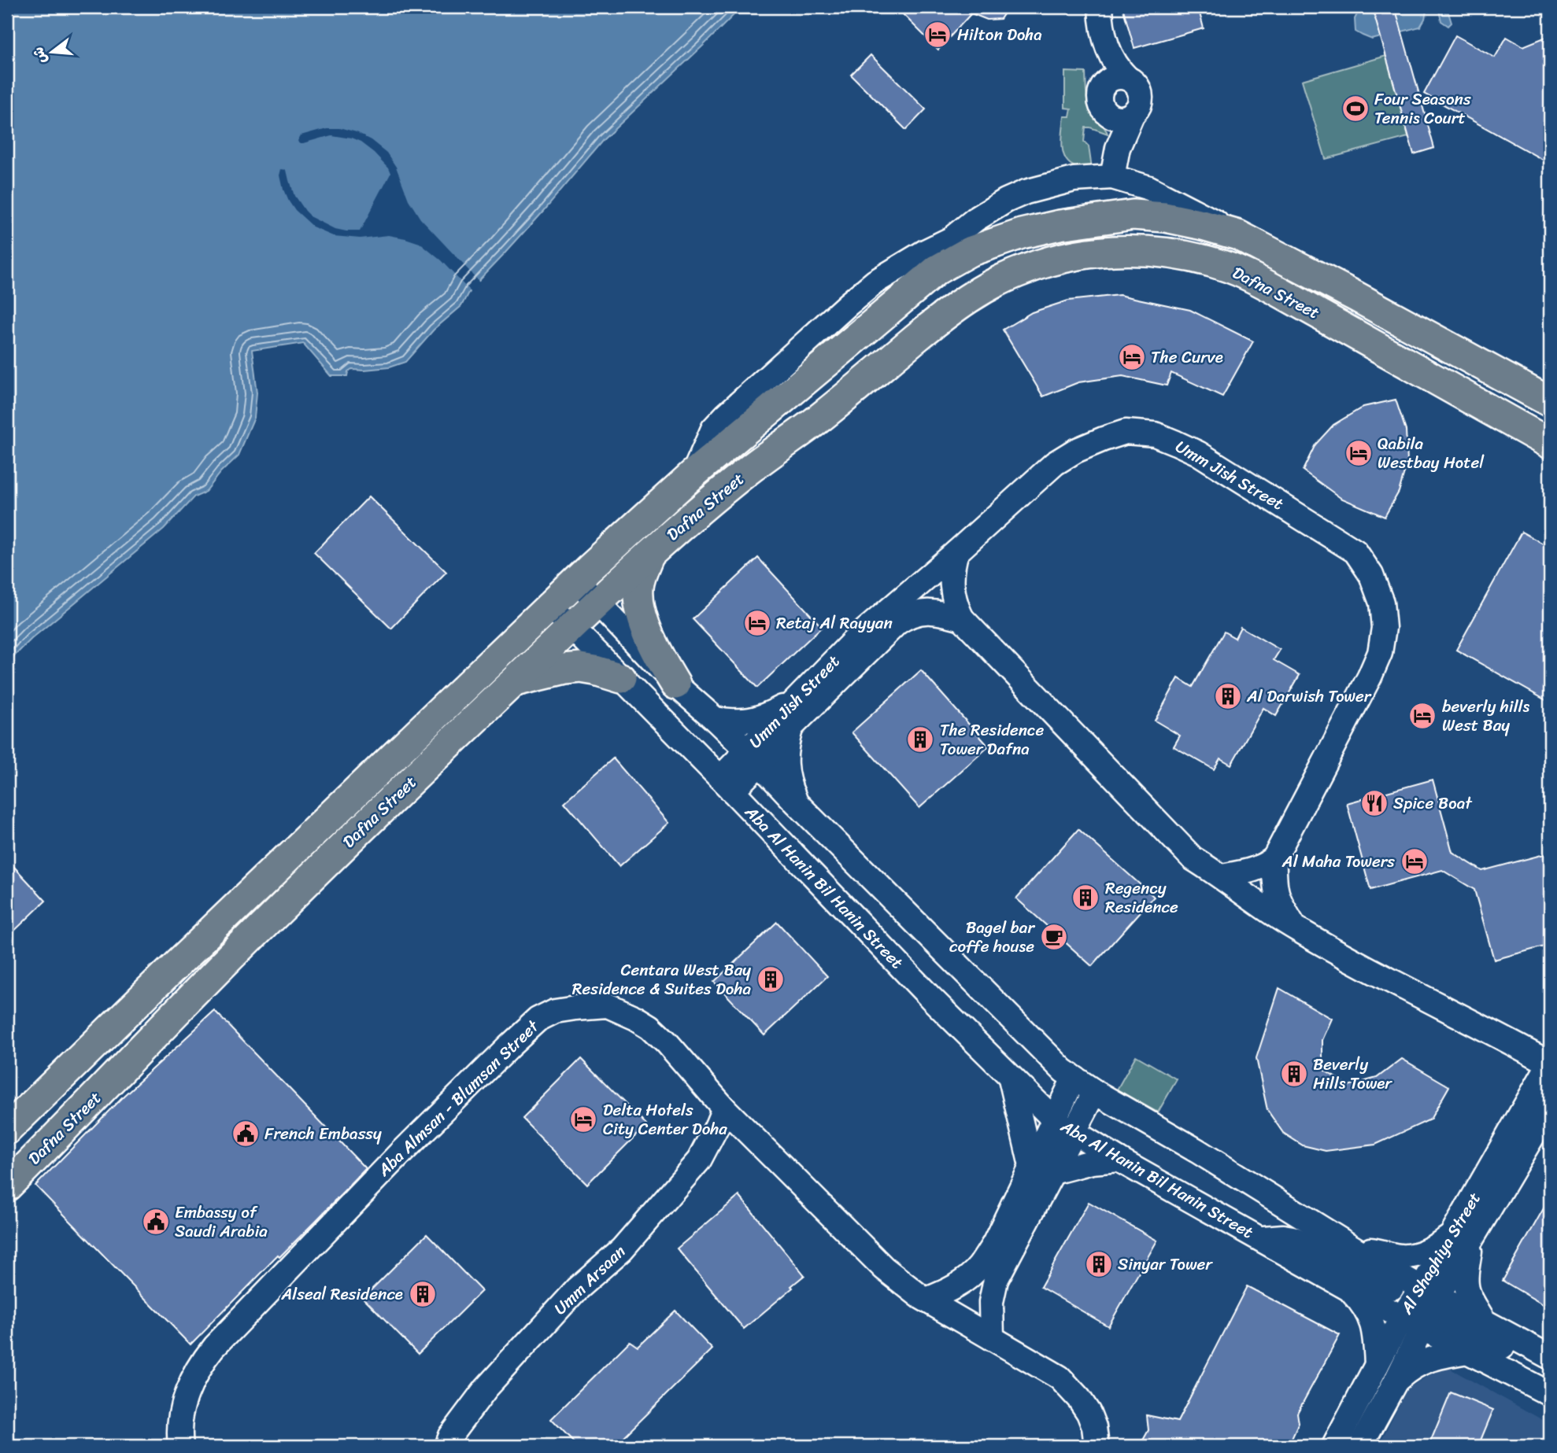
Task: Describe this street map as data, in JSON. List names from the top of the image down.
{
  "streets": {
    "main road": ["Dafna Street"],
    "street": [
      "Umm Jish Street",
      "Aba Al Hanin Bil Hanin Street",
      "Aba Almsan - Blumsan Street",
      "Al Shaghiya Street",
      "Umm Arsaan"
    ]
  },
  "crossings": [
    ["Dafna Street", "Aba Al Hanin Bil Hanin Street"],
    ["Umm Jish Street", "Aba Al Hanin Bil Hanin Street"],
    ["Aba Al Hanin Bil Hanin Street", "Al Shaghiya Street"],
    ["Aba Almsan - Blumsan Street", "Umm Arsaan"]
  ],
  "places": {
    "hotel": [
      "Hilton Doha",
      "The Curve",
      "Qabila Westbay Hotel",
      "Retaj Al Rayyan",
      "beverly hills West Bay",
      "Al Maha Towers",
      "Delta Hotels City Center Doha"
    ],
    "sports": ["Four Seasons Tennis Court"],
    "building": [
      "Al Darwish Tower",
      "The Residence Tower Dafna",
      "Regency Residence",
      "Centara West Bay Residence & Suites Doha",
      "Beverly Hills Tower",
      "Sinyar Tower",
      "Alseal Residence"
    ],
    "restaurant": ["Spice Boat"],
    "cafe": ["Bagel bar coffe house"],
    "public building": ["French Embassy", "Embassy of Saudi Arabia"]
  },
  "north": "left"
}
